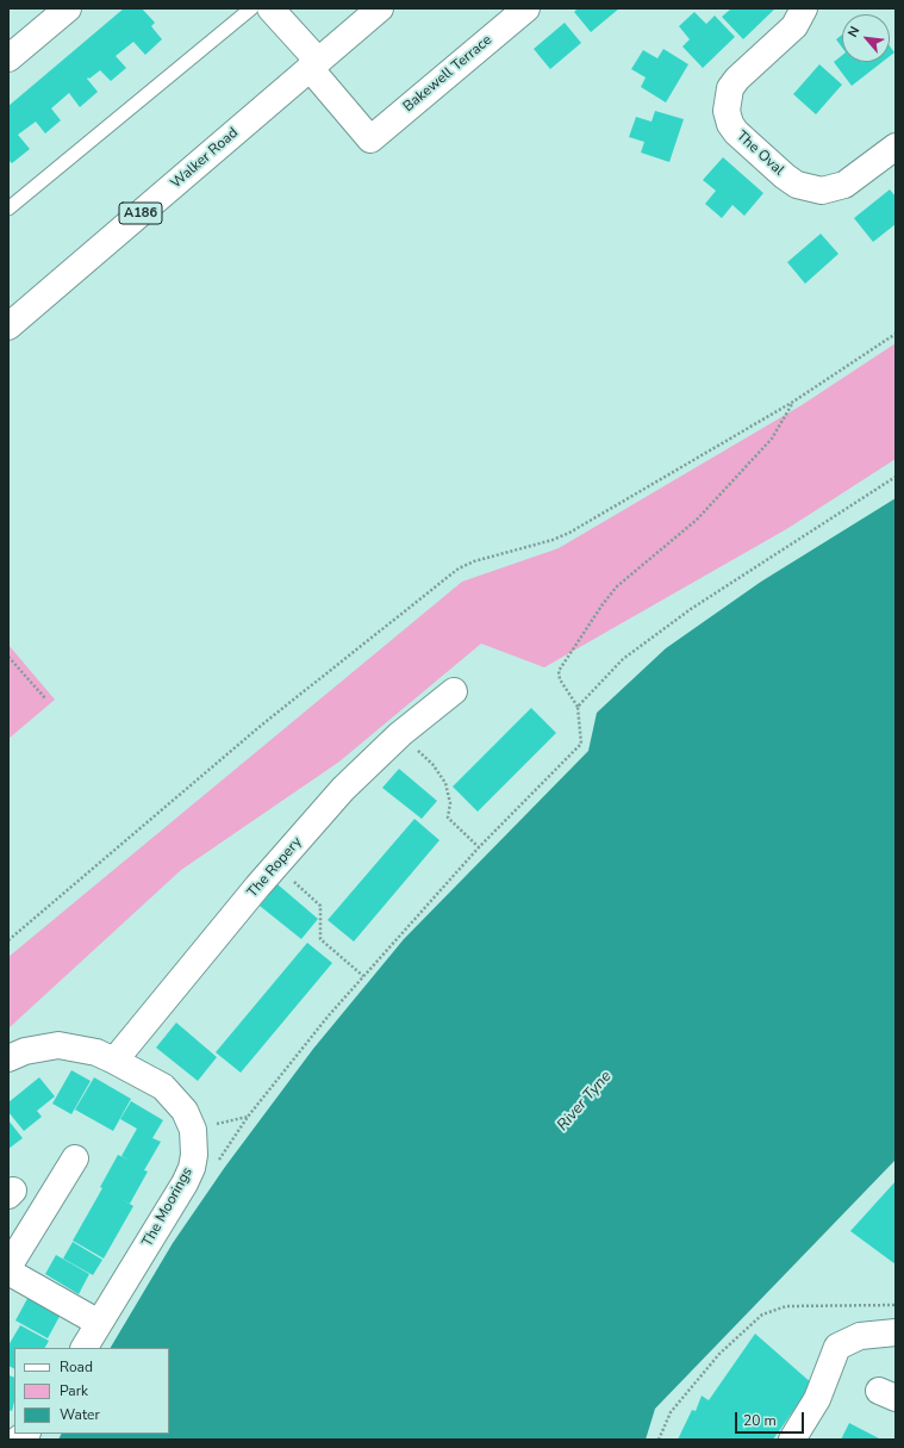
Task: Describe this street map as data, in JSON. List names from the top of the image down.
{
  "streets": {
    "street": [
      "Bakewell Terrace",
      "The Oval",
      "Walker Road",
      "A186",
      "The Ropery",
      "The Moorings"
    ]
  },
  "crossings": [
    ["Bakewell Terrace", "Walker Road"],
    ["The Ropery", "The Moorings"]
  ],
  "water": ["River Tyne"],
  "legend": ["Road", "Park", "Water"],
  "scale_bar": "20 m",
  "north": "top left"
}
